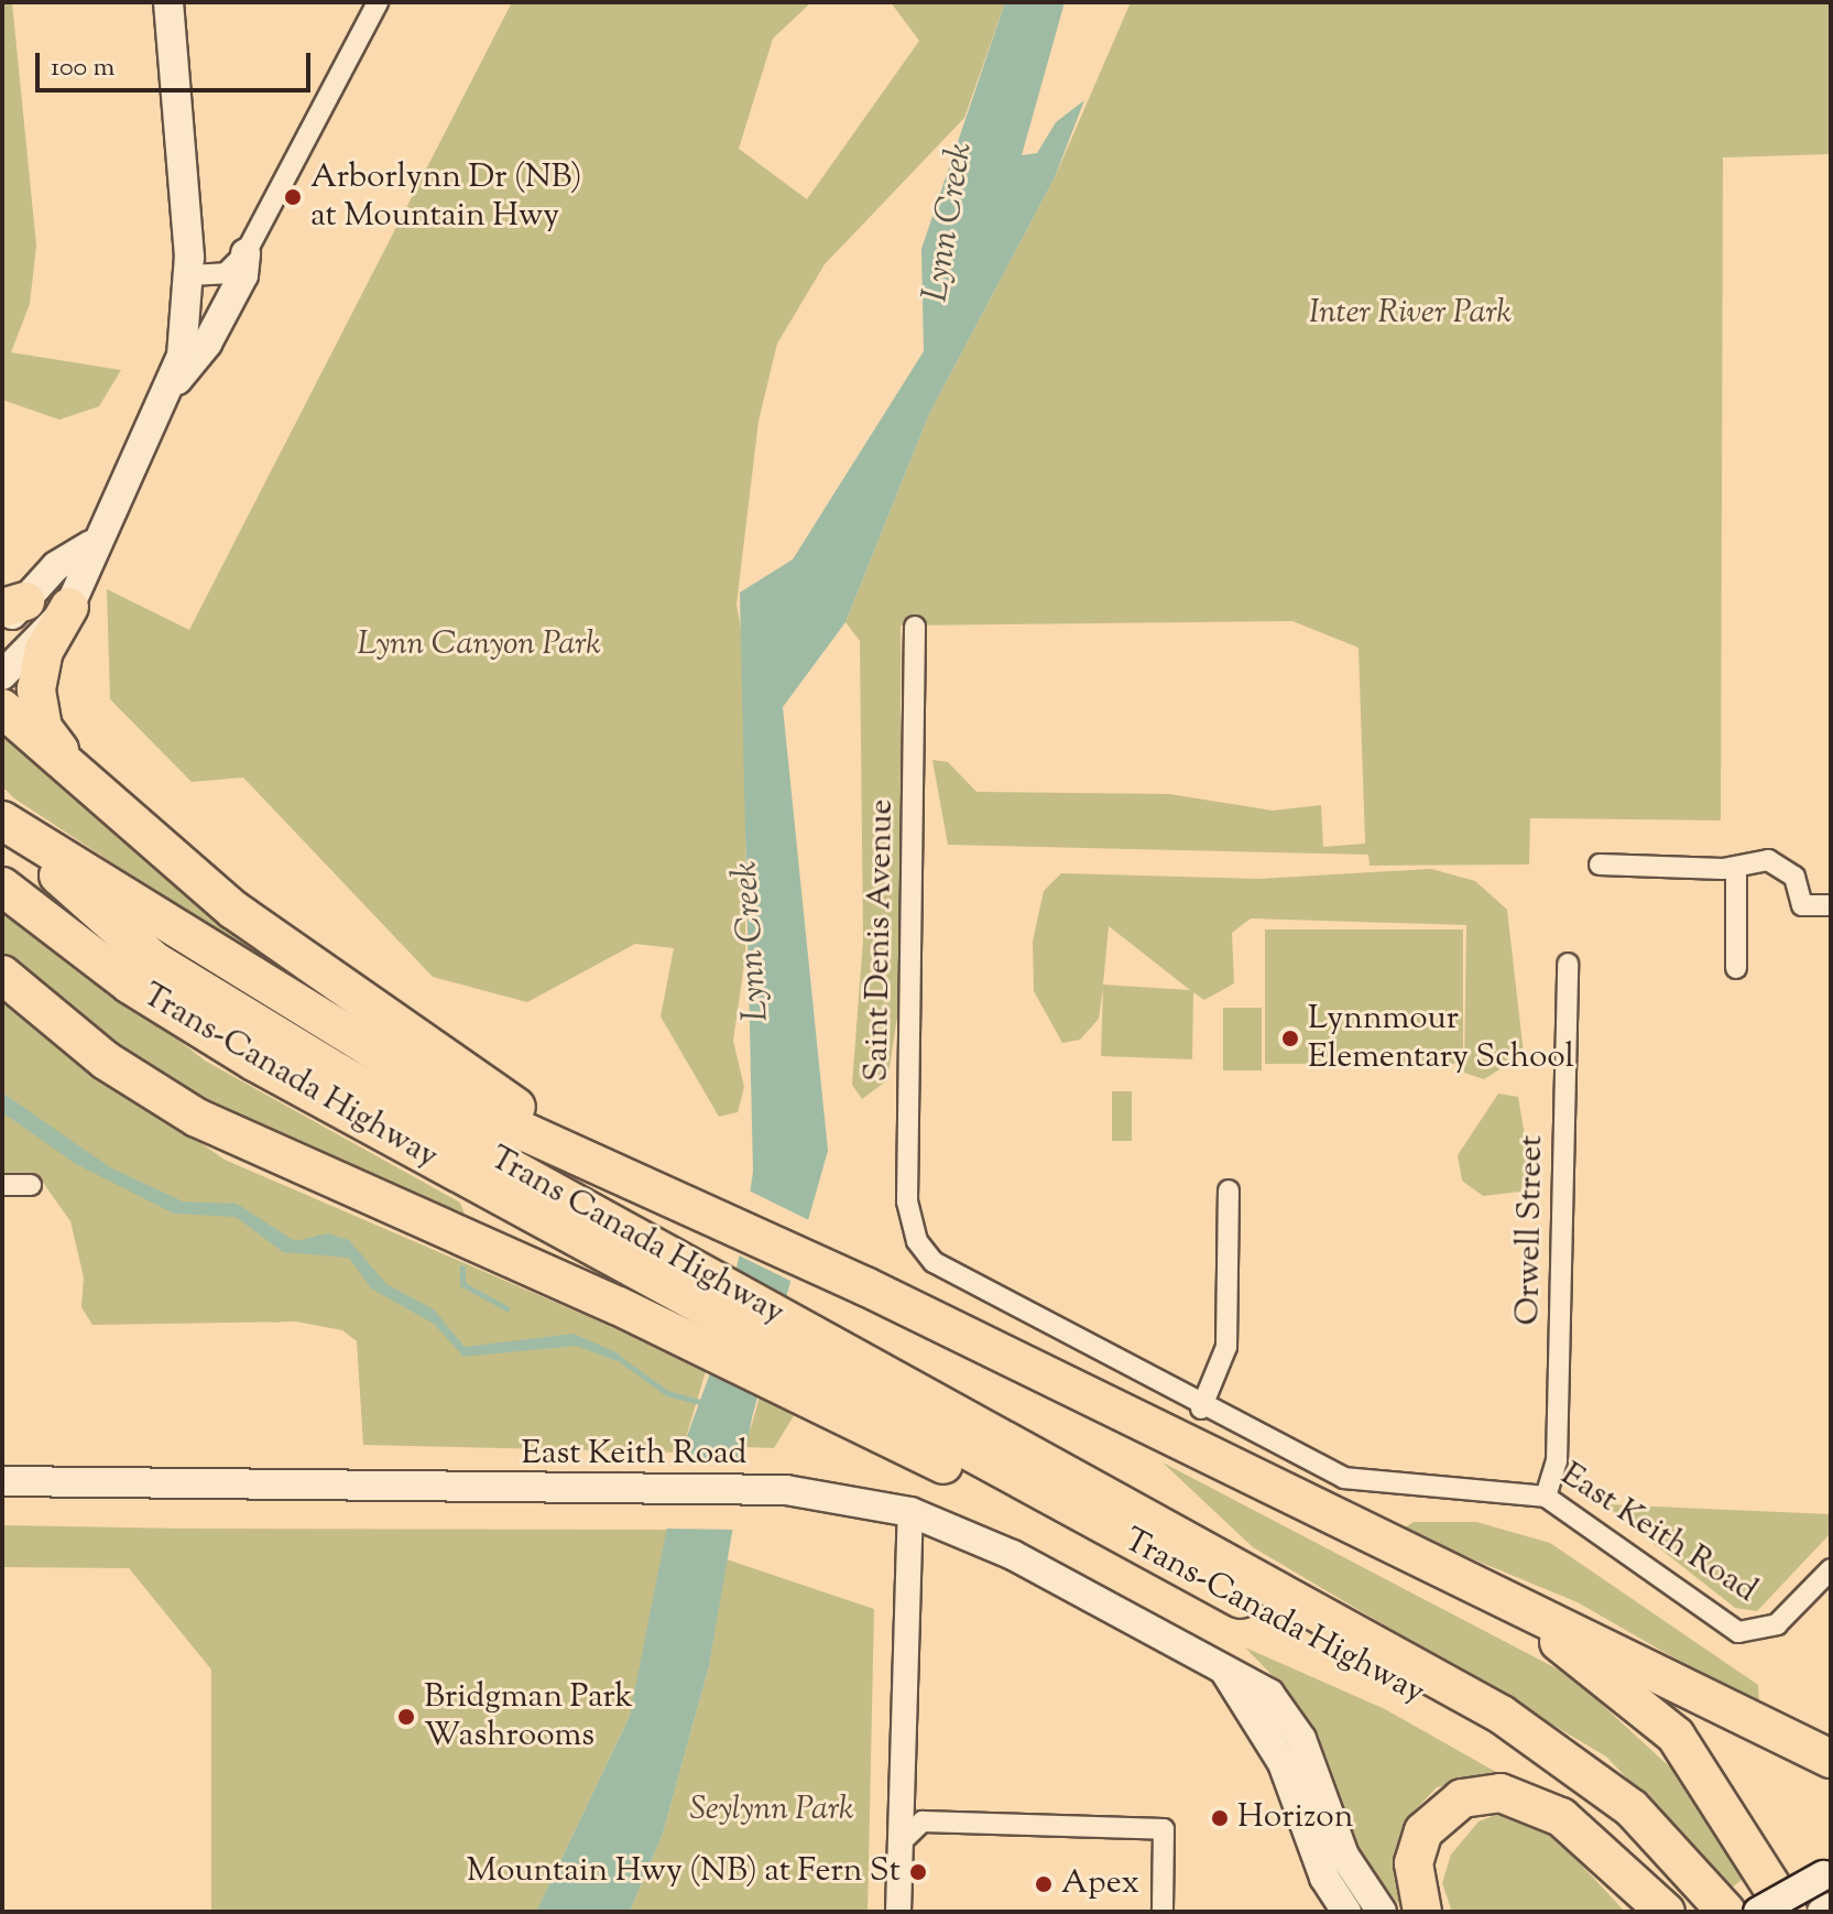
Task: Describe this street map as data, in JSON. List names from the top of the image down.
{
  "streets": {
    "highway": ["Trans-Canada Highway", "Trans Canada Highway"],
    "main road": ["East Keith Road"],
    "street": ["Saint Denis Avenue", "Orwell Street"]
  },
  "crossings": [
    ["Saint Denis Avenue", "East Keith Road"],
    ["Trans-Canada Highway", "Trans Canada Highway"],
    ["Orwell Street", "East Keith Road"]
  ],
  "water": ["Lynn Creek"],
  "parks": ["Inter River Park", "Lynn Canyon Park", "Seylynn Park"],
  "places": [
    "Arborlynn Dr (NB) at Mountain Hwy",
    "Lynnmour Elementary School",
    "Bridgman Park Washrooms",
    "Horizon",
    "Mountain Hwy (NB) at Fern St",
    "Apex"
  ],
  "scale_bar": "100 m"
}
